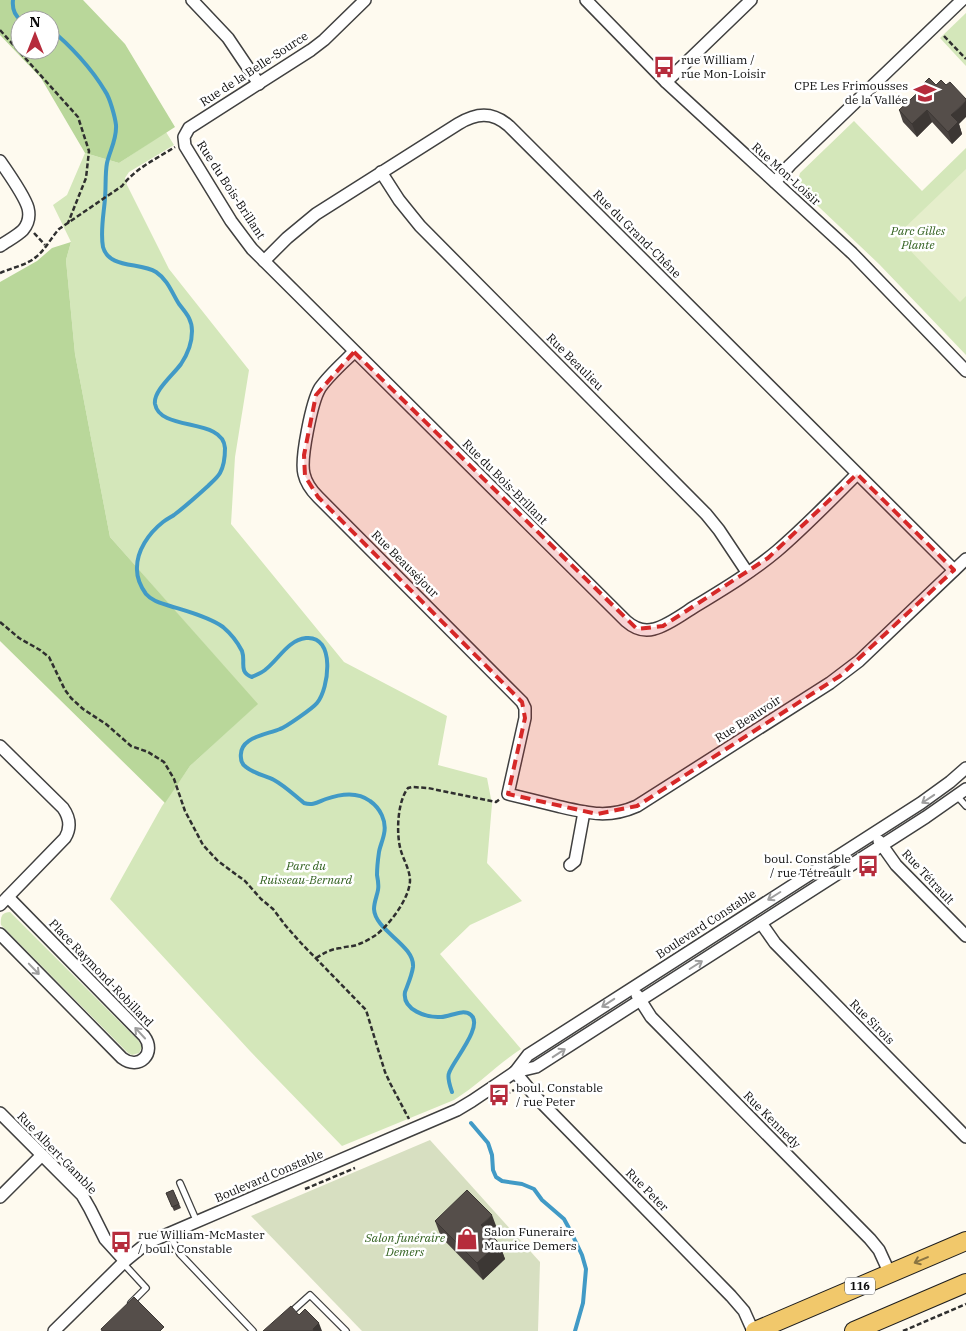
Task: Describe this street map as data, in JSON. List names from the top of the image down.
{
  "streets": {
    "main road": ["116"],
    "street": [
      "Rue de la Belle-Source",
      "Rue Mon-Loisir",
      "Rue du Bois-Brillant",
      "Rue du Grand-Chêne",
      "Rue Beaulieu",
      "Rue Beauséjour",
      "Rue Beauvoir",
      "Rue Tétrault",
      "Boulevard Constable",
      "Place Raymond-Robillard",
      "Rue Sirois",
      "Rue Kennedy",
      "Rue Albert-Gamble",
      "Rue Peter"
    ]
  },
  "crossings": [
    ["Rue de la Belle-Source", "Rue du Bois-Brillant"],
    ["Rue du Bois-Brillant", "Rue du Grand-Chêne"],
    ["Rue du Bois-Brillant", "Rue Beaulieu"],
    ["Rue du Bois-Brillant", "Rue Beauséjour"],
    ["Rue du Grand-Chêne", "Rue Beaulieu"],
    ["Rue du Grand-Chêne", "Rue Beauvoir"],
    ["Rue Beauséjour", "Rue Beauvoir"],
    ["Rue Tétrault", "Boulevard Constable"],
    ["Boulevard Constable", "Rue Sirois"],
    ["Boulevard Constable", "Rue Kennedy"],
    ["Boulevard Constable", "Rue Albert-Gamble"],
    ["Boulevard Constable", "Rue Peter"],
    ["Rue Kennedy", "116"],
    ["Rue Peter", "116"]
  ],
  "parks": ["Parc Gilles Plante", "Parc du Ruisseau-Bernard", "Salon funéraire Demers"],
  "places": {
    "bus stop": [
      "rue William / rue Mon-Loisir",
      "boul. Constable / rue Tétreault",
      "boul. Constable / rue Peter",
      "rue William-McMaster / boul. Constable"
    ],
    "school or university": ["CPE Les Frimousses de la Vallée"],
    "shop": ["Salon Funeraire Maurice Demers"]
  },
  "north": "top"
}
